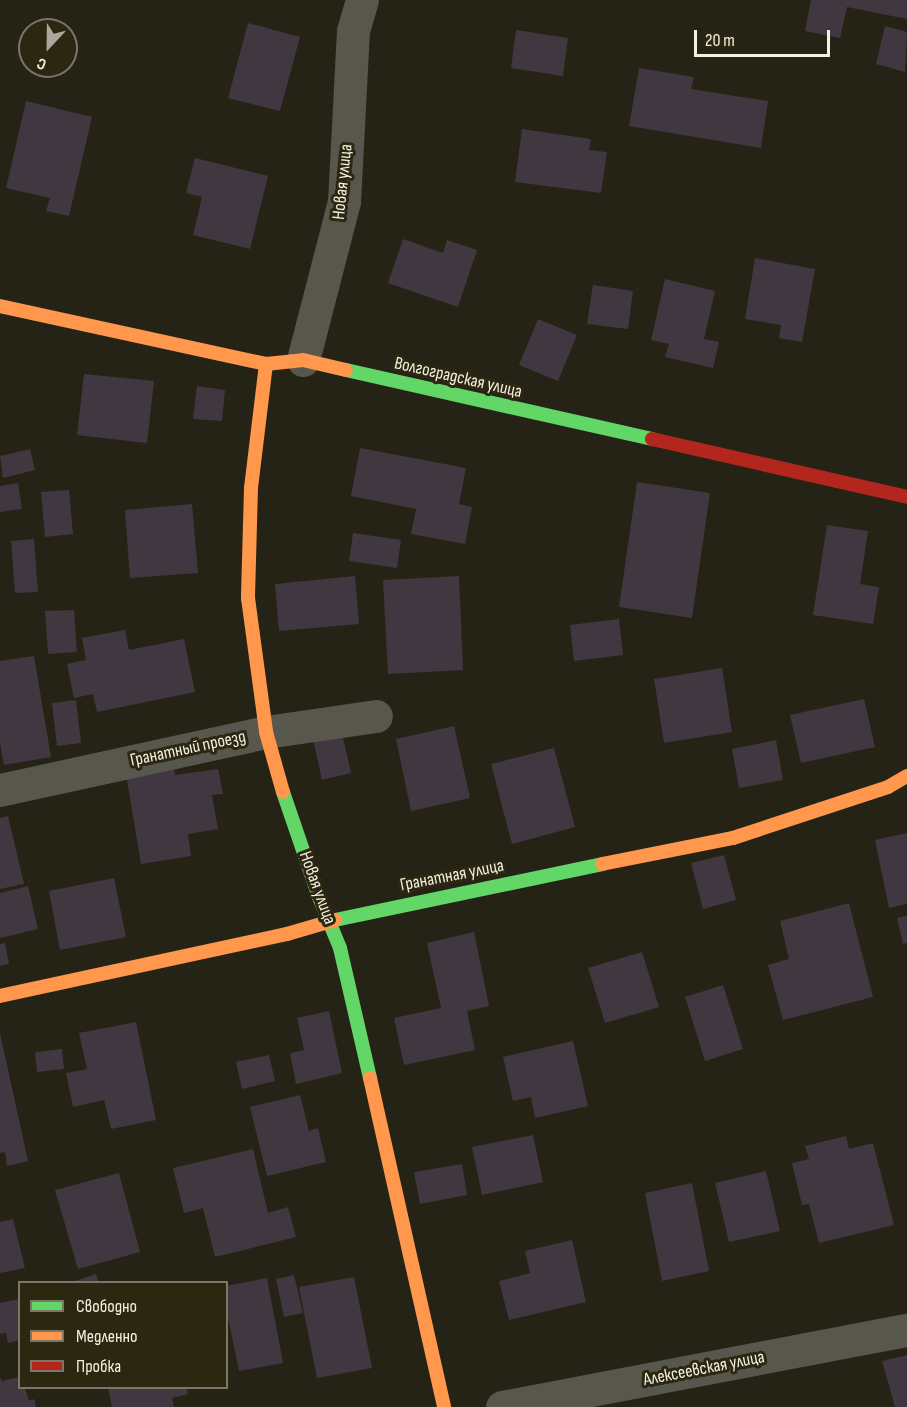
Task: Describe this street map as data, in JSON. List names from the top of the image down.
{
  "streets": {
    "street": [
      "Новая улица",
      "Волгоградская улица",
      "Гранатный проезд",
      "Гранатная улица",
      "Алексеевская улица"
    ]
  },
  "crossings": [
    ["Новая улица", "Волгоградская улица"],
    ["Новая улица", "Гранатный проезд"],
    ["Новая улица", "Гранатная улица"]
  ],
  "legend": ["Свободно", "Медленно", "Пробка"],
  "scale_bar": "20 m",
  "north": "bottom"
}
